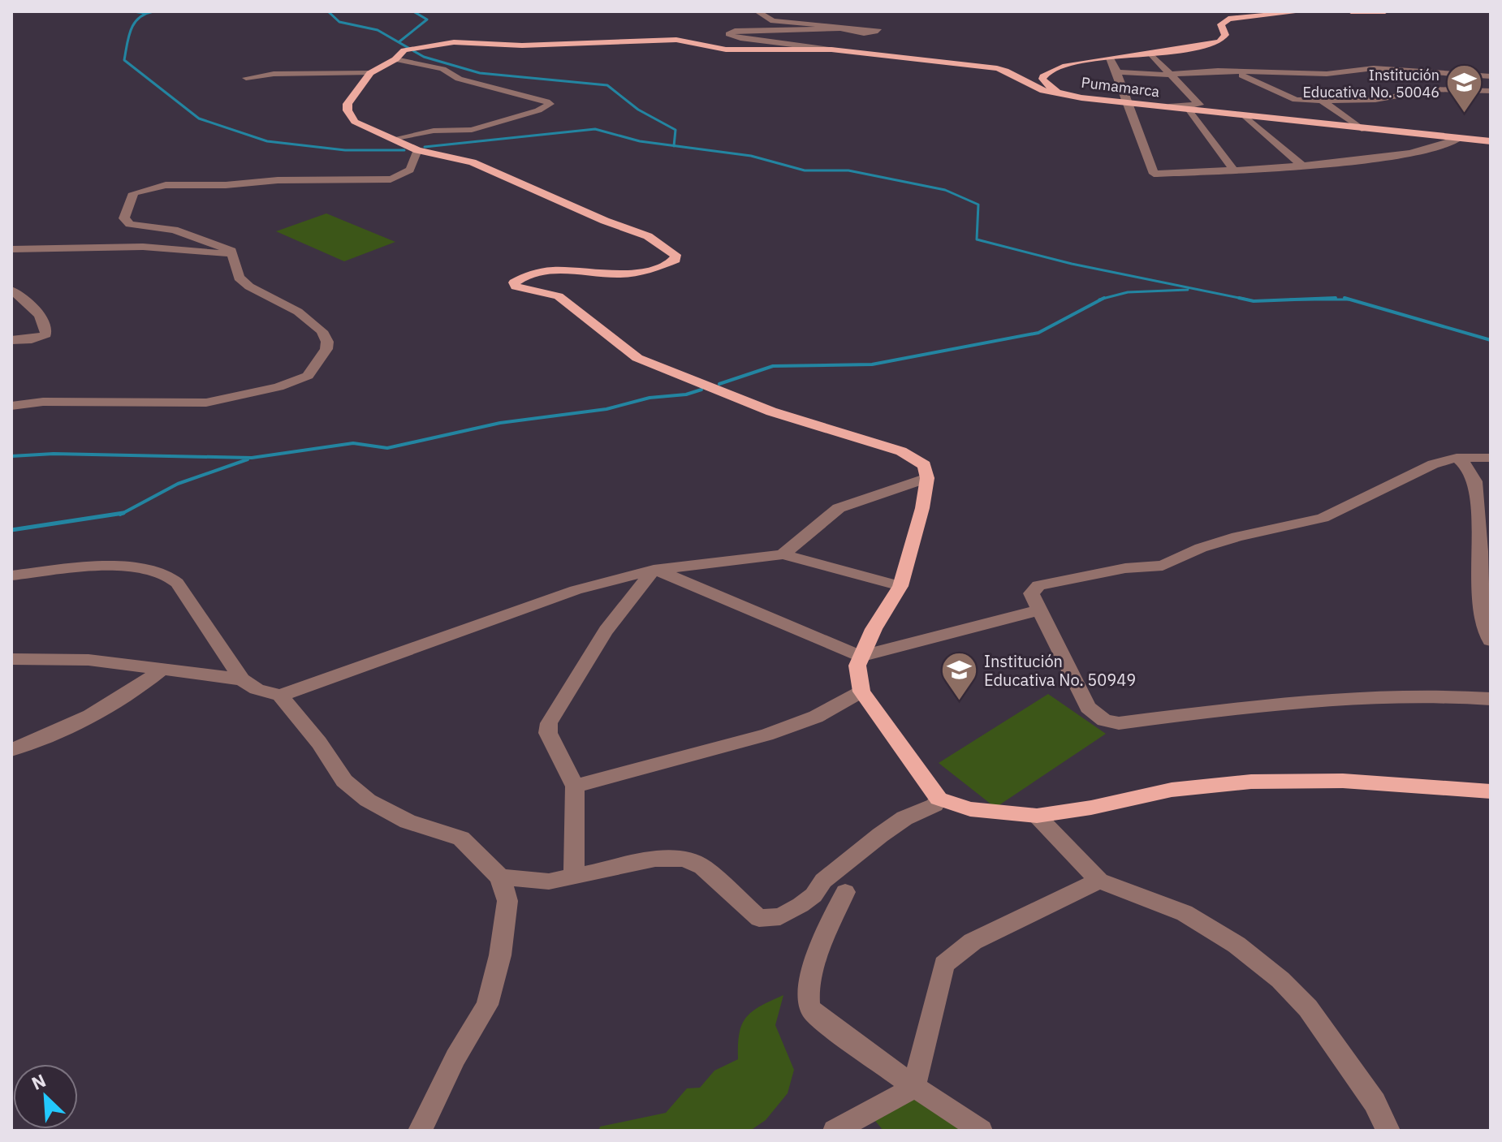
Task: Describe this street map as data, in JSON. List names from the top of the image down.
{
  "streets": {
    "main road": ["Pumamarca"]
  },
  "places": {
    "school or university": ["Institución Educativa No. 50046", "Institución Educativa No. 50949"]
  },
  "north": "top left"
}
